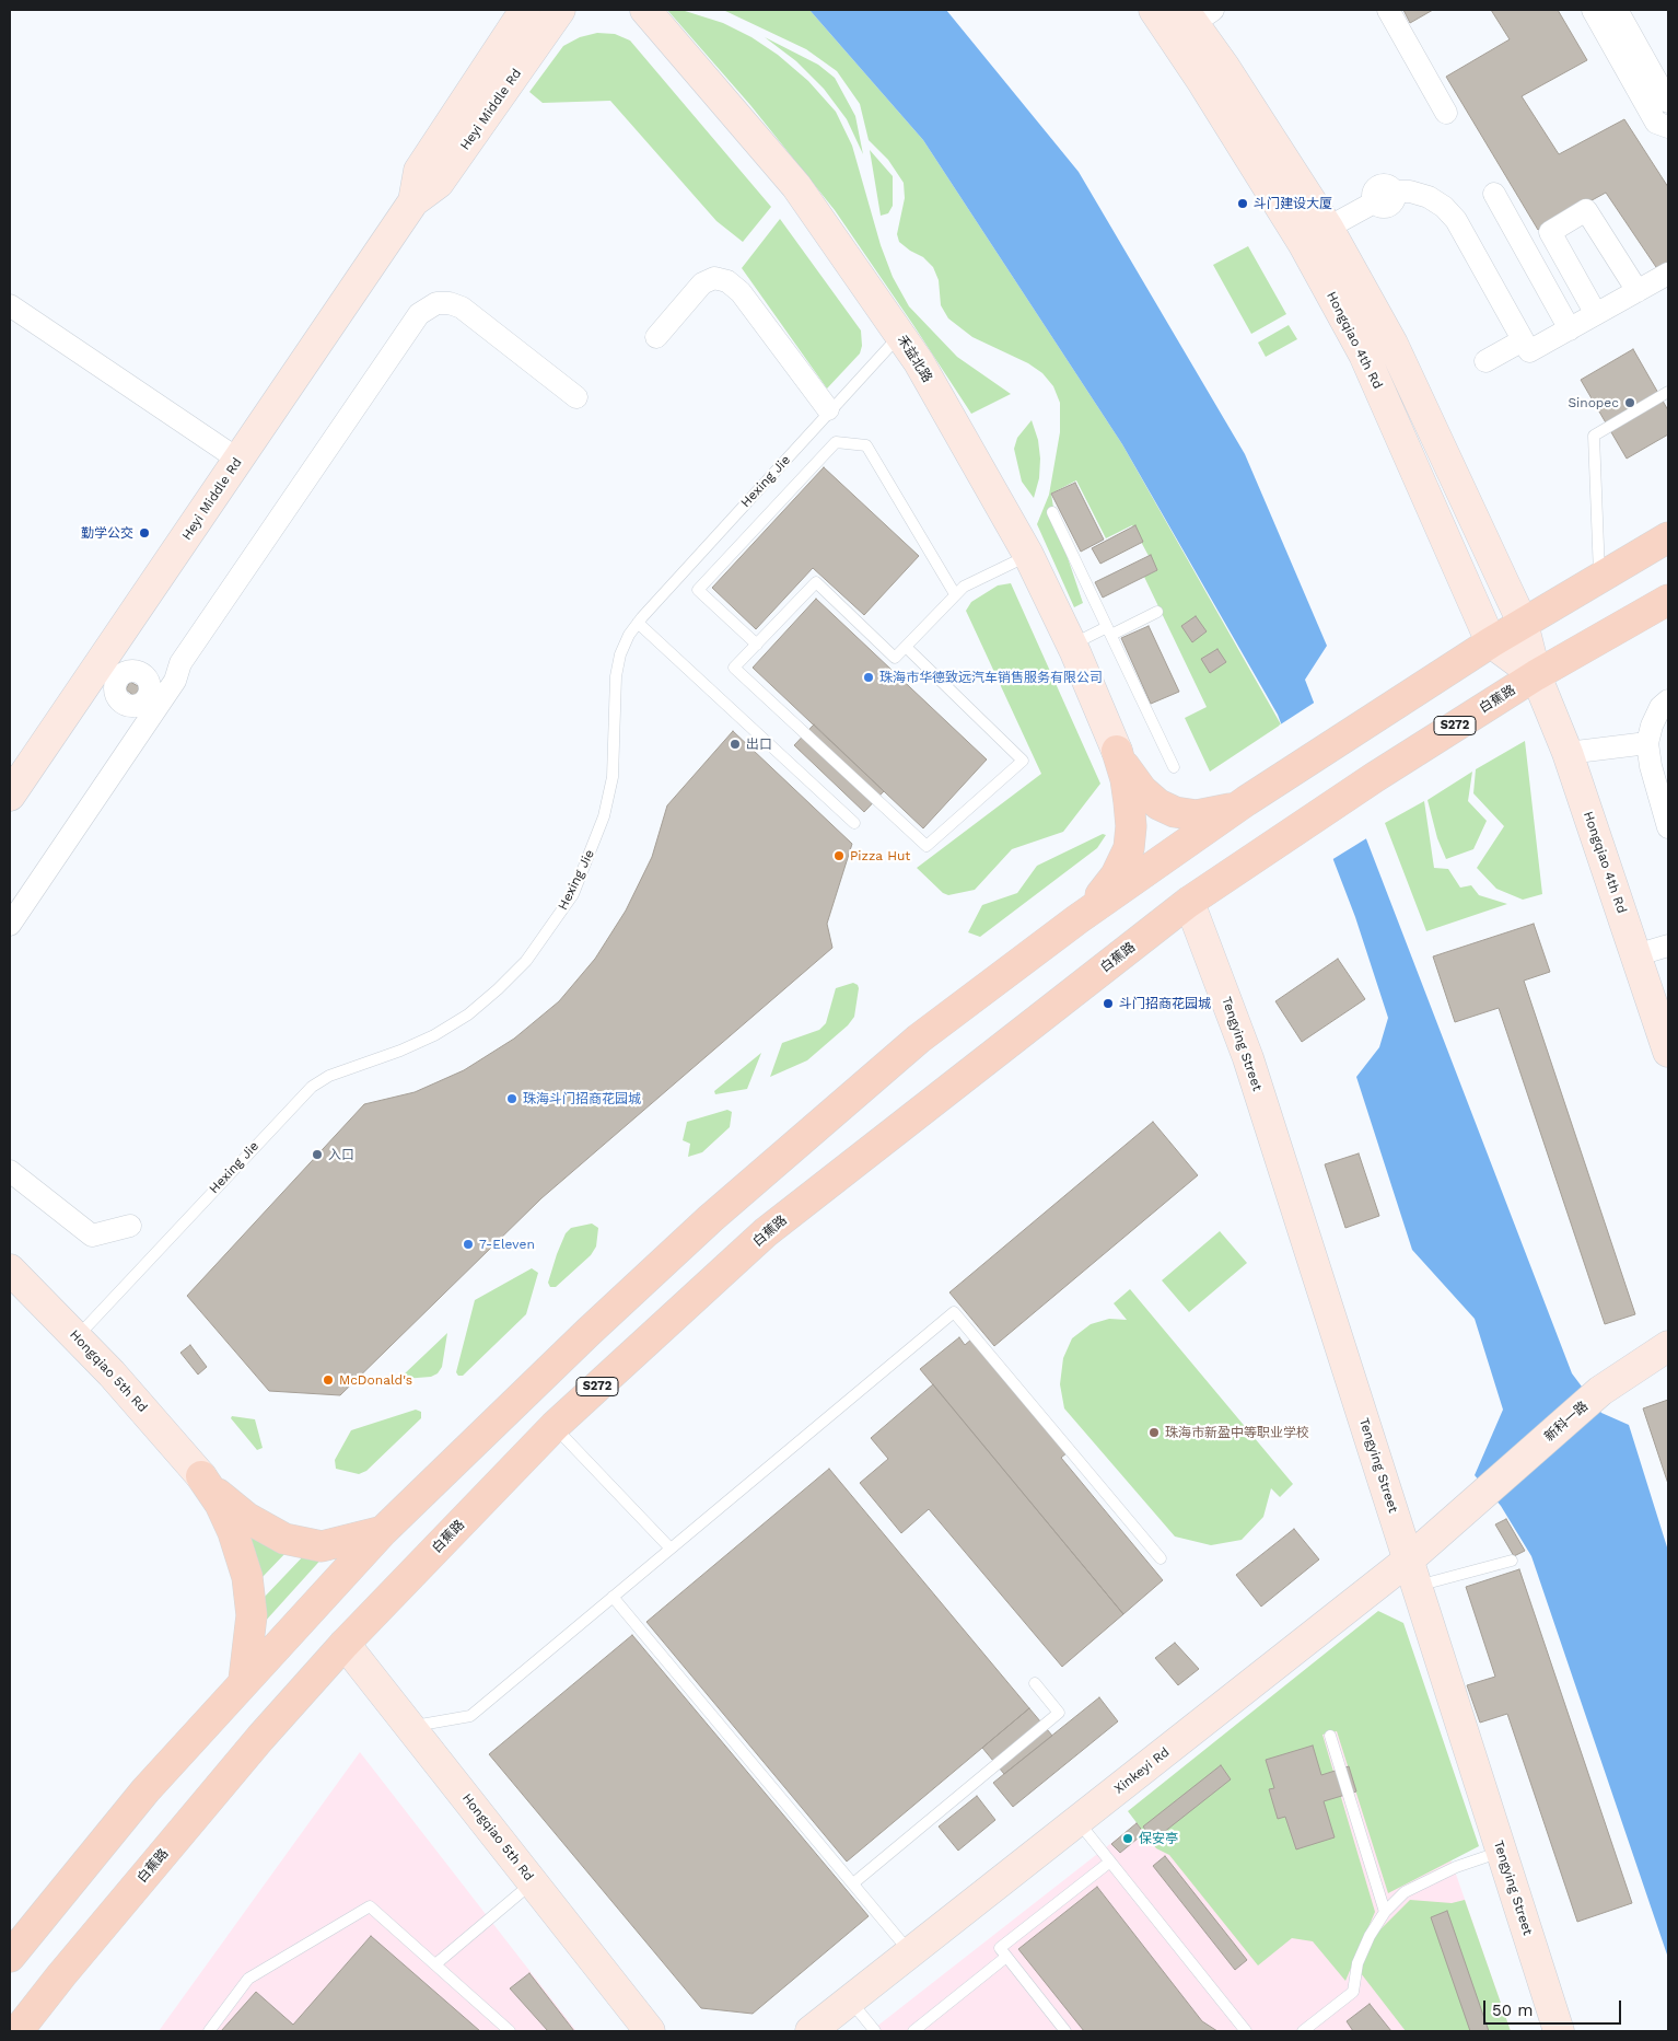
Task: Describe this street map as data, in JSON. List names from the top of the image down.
{
  "streets": {
    "main road": ["白蕉路", "S272"],
    "street": [
      "Heyi Middle Rd",
      "Hongqiao 4th Rd",
      "禾益北路",
      "Tengying Street",
      "Hongqiao 5th Rd",
      "新科一路",
      "Xinkeyi Rd"
    ],
    "lane": ["Hexing Jie"]
  },
  "crossings": [
    ["Hongqiao 4th Rd", "白蕉路"],
    ["禾益北路", "Hexing Jie"],
    ["Hexing Jie", "Hongqiao 5th Rd"],
    ["白蕉路", "Tengying Street"],
    ["白蕉路", "Hongqiao 5th Rd"],
    ["Tengying Street", "Xinkeyi Rd"],
    ["新科一路", "Xinkeyi Rd"]
  ],
  "places": [
    "斗门建设大厦",
    "Sinopec",
    "勤学公交",
    "珠海市华德致远汽车销售服务有限公司",
    "出口",
    "Pizza Hut",
    "斗门招商花园城",
    "珠海斗门招商花园城",
    "入口",
    "7-Eleven",
    "McDonald's",
    "珠海市新盈中等职业学校",
    "保安亭"
  ],
  "scale_bar": "50 m"
}
